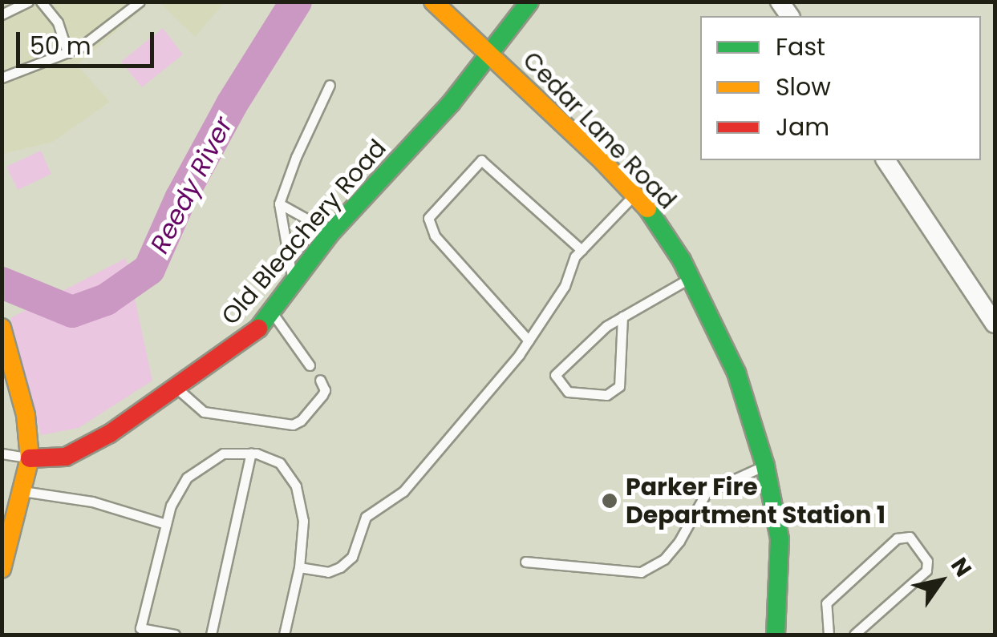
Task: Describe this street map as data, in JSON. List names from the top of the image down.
{
  "streets": {
    "street": ["Cedar Lane Road", "Old Bleachery Road"]
  },
  "crossings": [
    ["Cedar Lane Road", "Old Bleachery Road"]
  ],
  "water": ["Reedy River"],
  "places": ["Parker Fire Department Station 1"],
  "legend": ["Fast", "Slow", "Jam"],
  "scale_bar": "50 m",
  "north": "top right"
}
